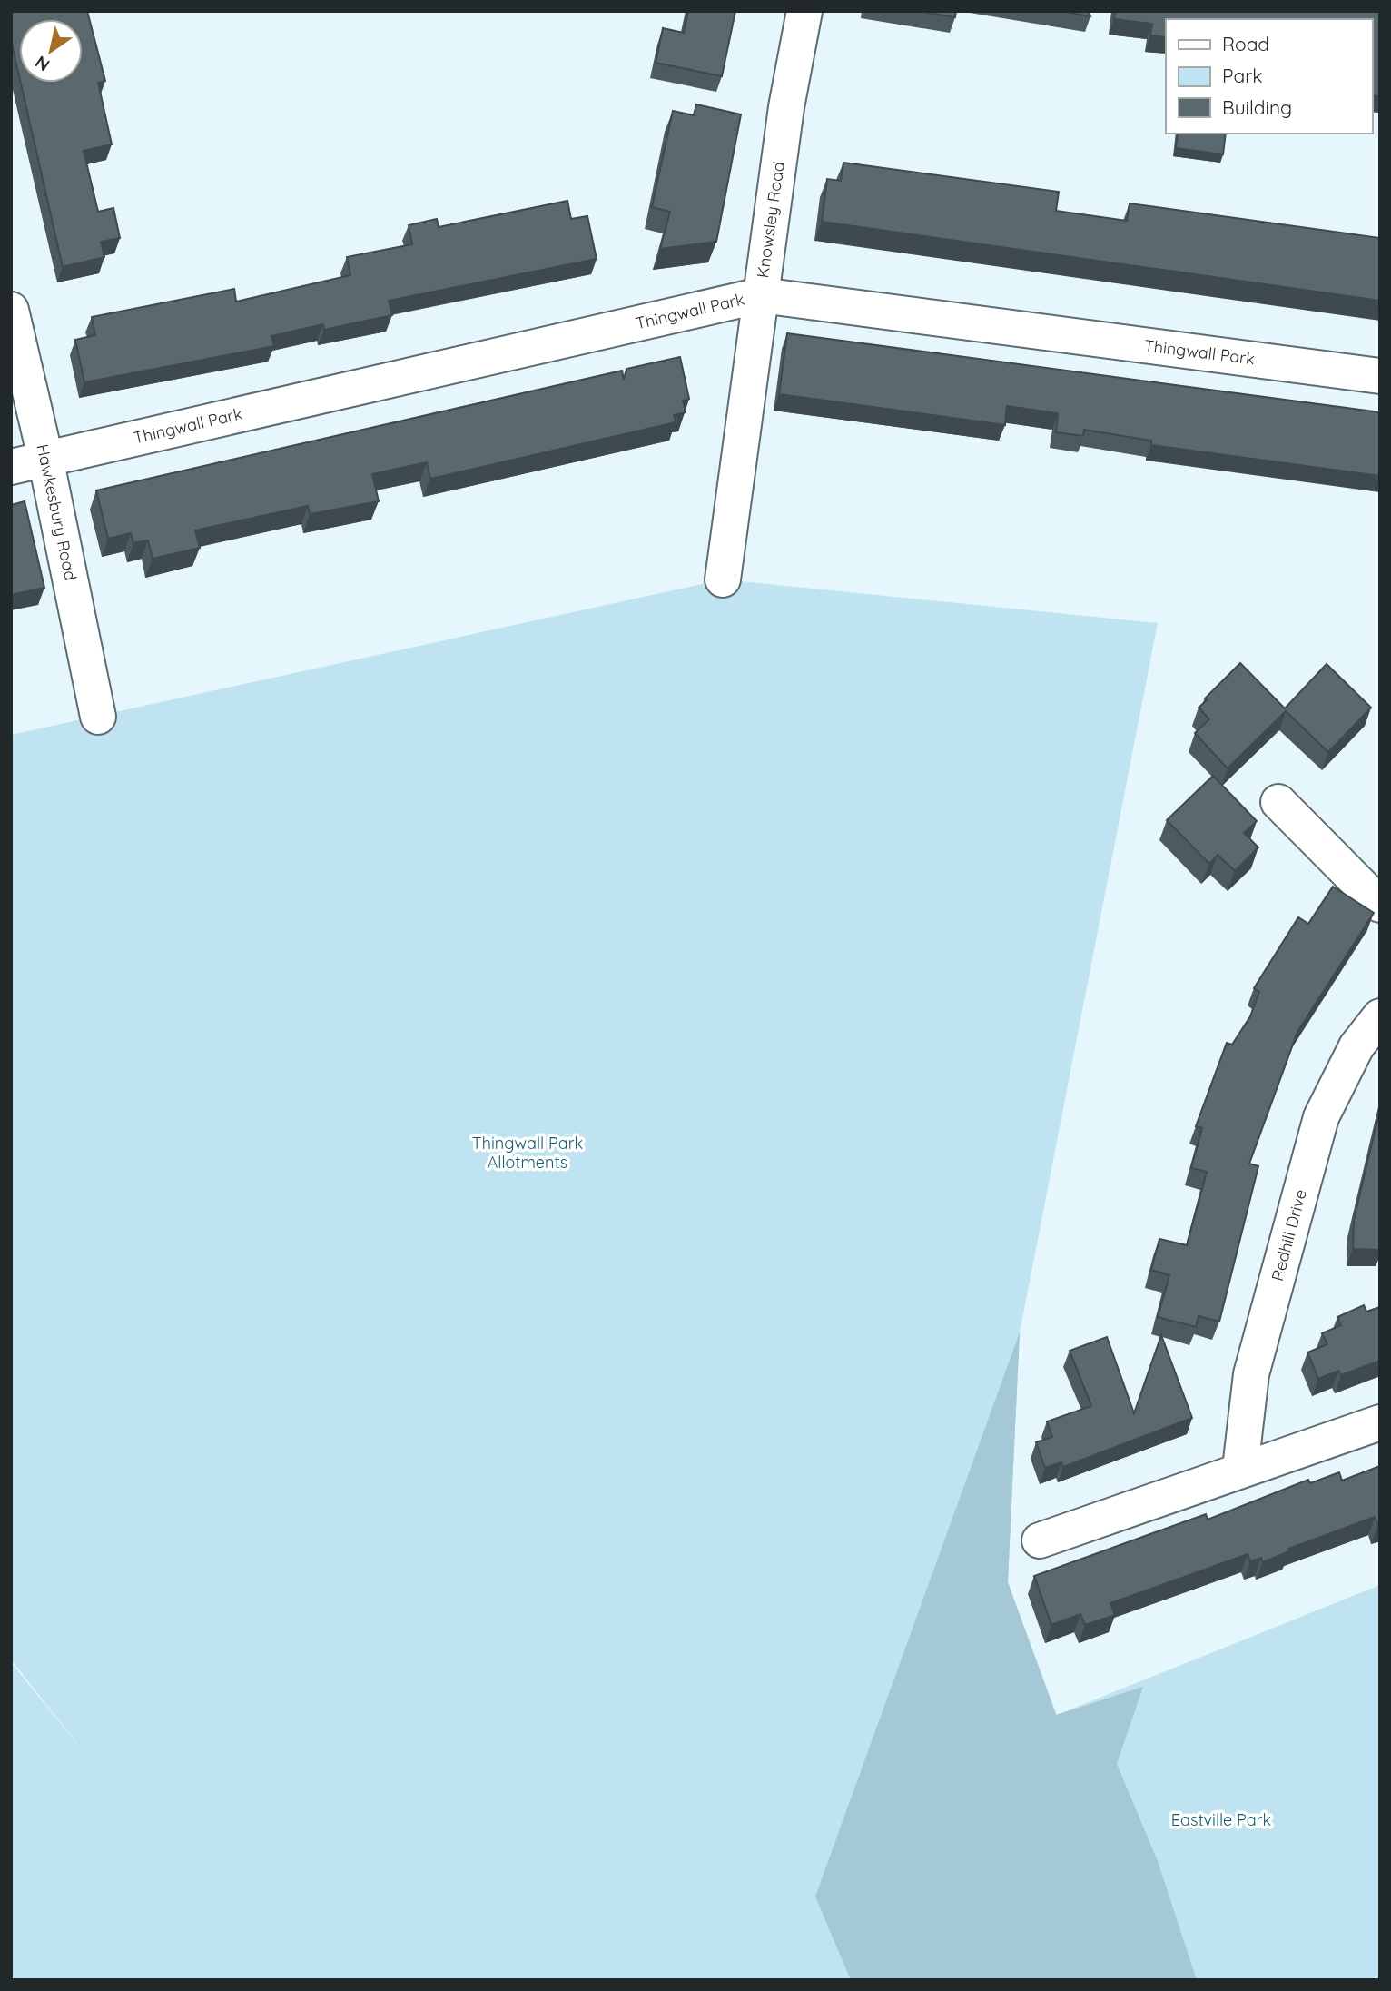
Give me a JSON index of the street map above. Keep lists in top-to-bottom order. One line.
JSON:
{"streets":{"street":["Knowsley Road","Thingwall Park","Hawkesbury Road","Redhill Drive"]},"crossings":[["Knowsley Road","Thingwall Park"],["Thingwall Park","Hawkesbury Road"]],"parks":["Thingwall Park Allotments","Eastville Park"],"legend":["Road","Park","Building"],"north":"bottom left"}
